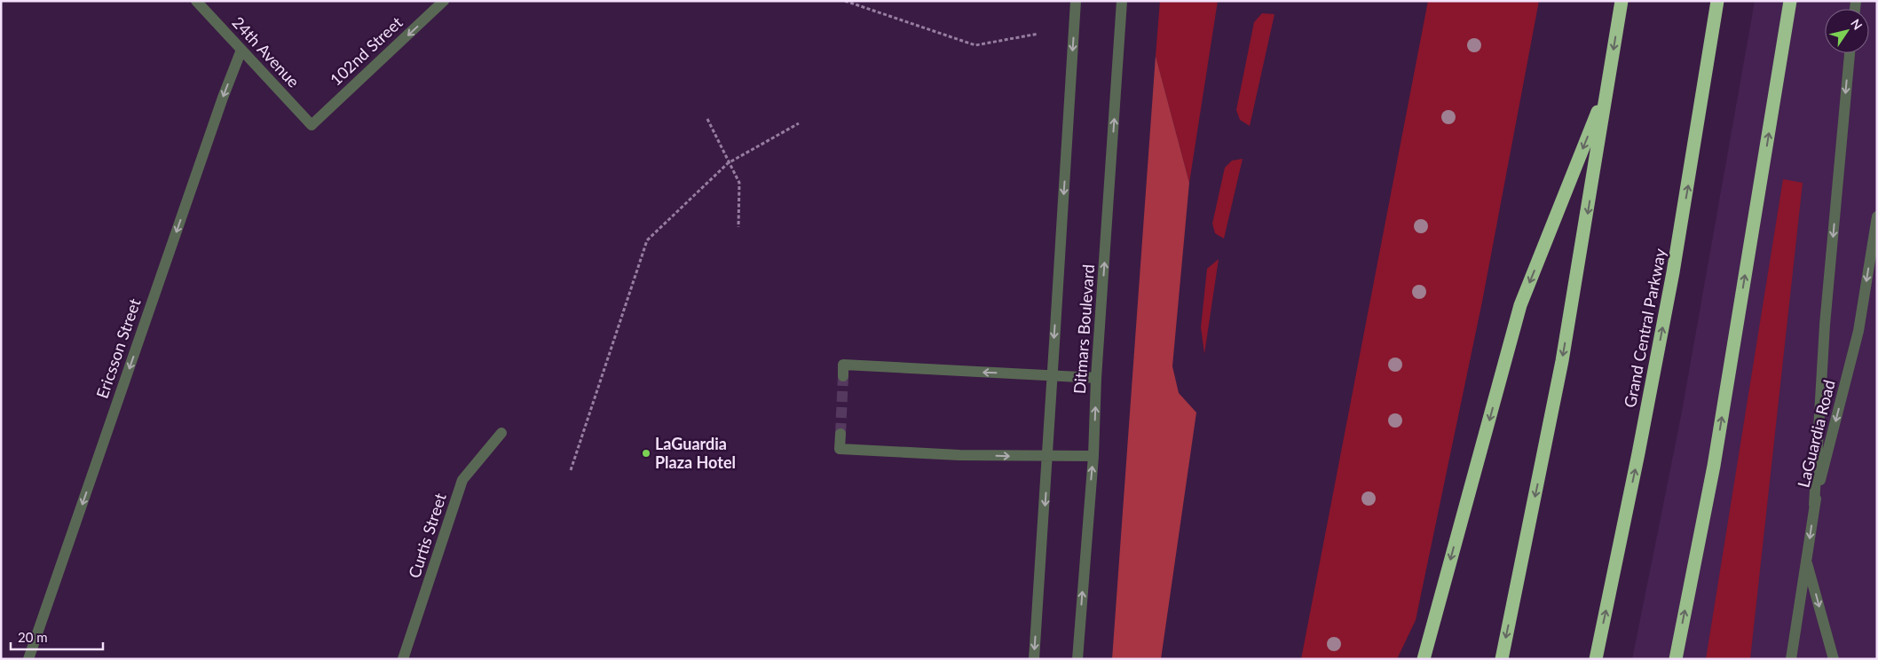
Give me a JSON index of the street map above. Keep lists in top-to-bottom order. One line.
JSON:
{"streets":{"highway":["Grand Central Parkway"],"street":["102nd Street","24th Avenue","Ditmars Boulevard","Ericsson Street","LaGuardia Road","Curtis Street"]},"crossings":[["102nd Street","24th Avenue"],["24th Avenue","Ericsson Street"]],"one_way":["102nd Street","Ericsson Street"],"places":["LaGuardia Plaza Hotel"],"scale_bar":"20 m","north":"top right"}
